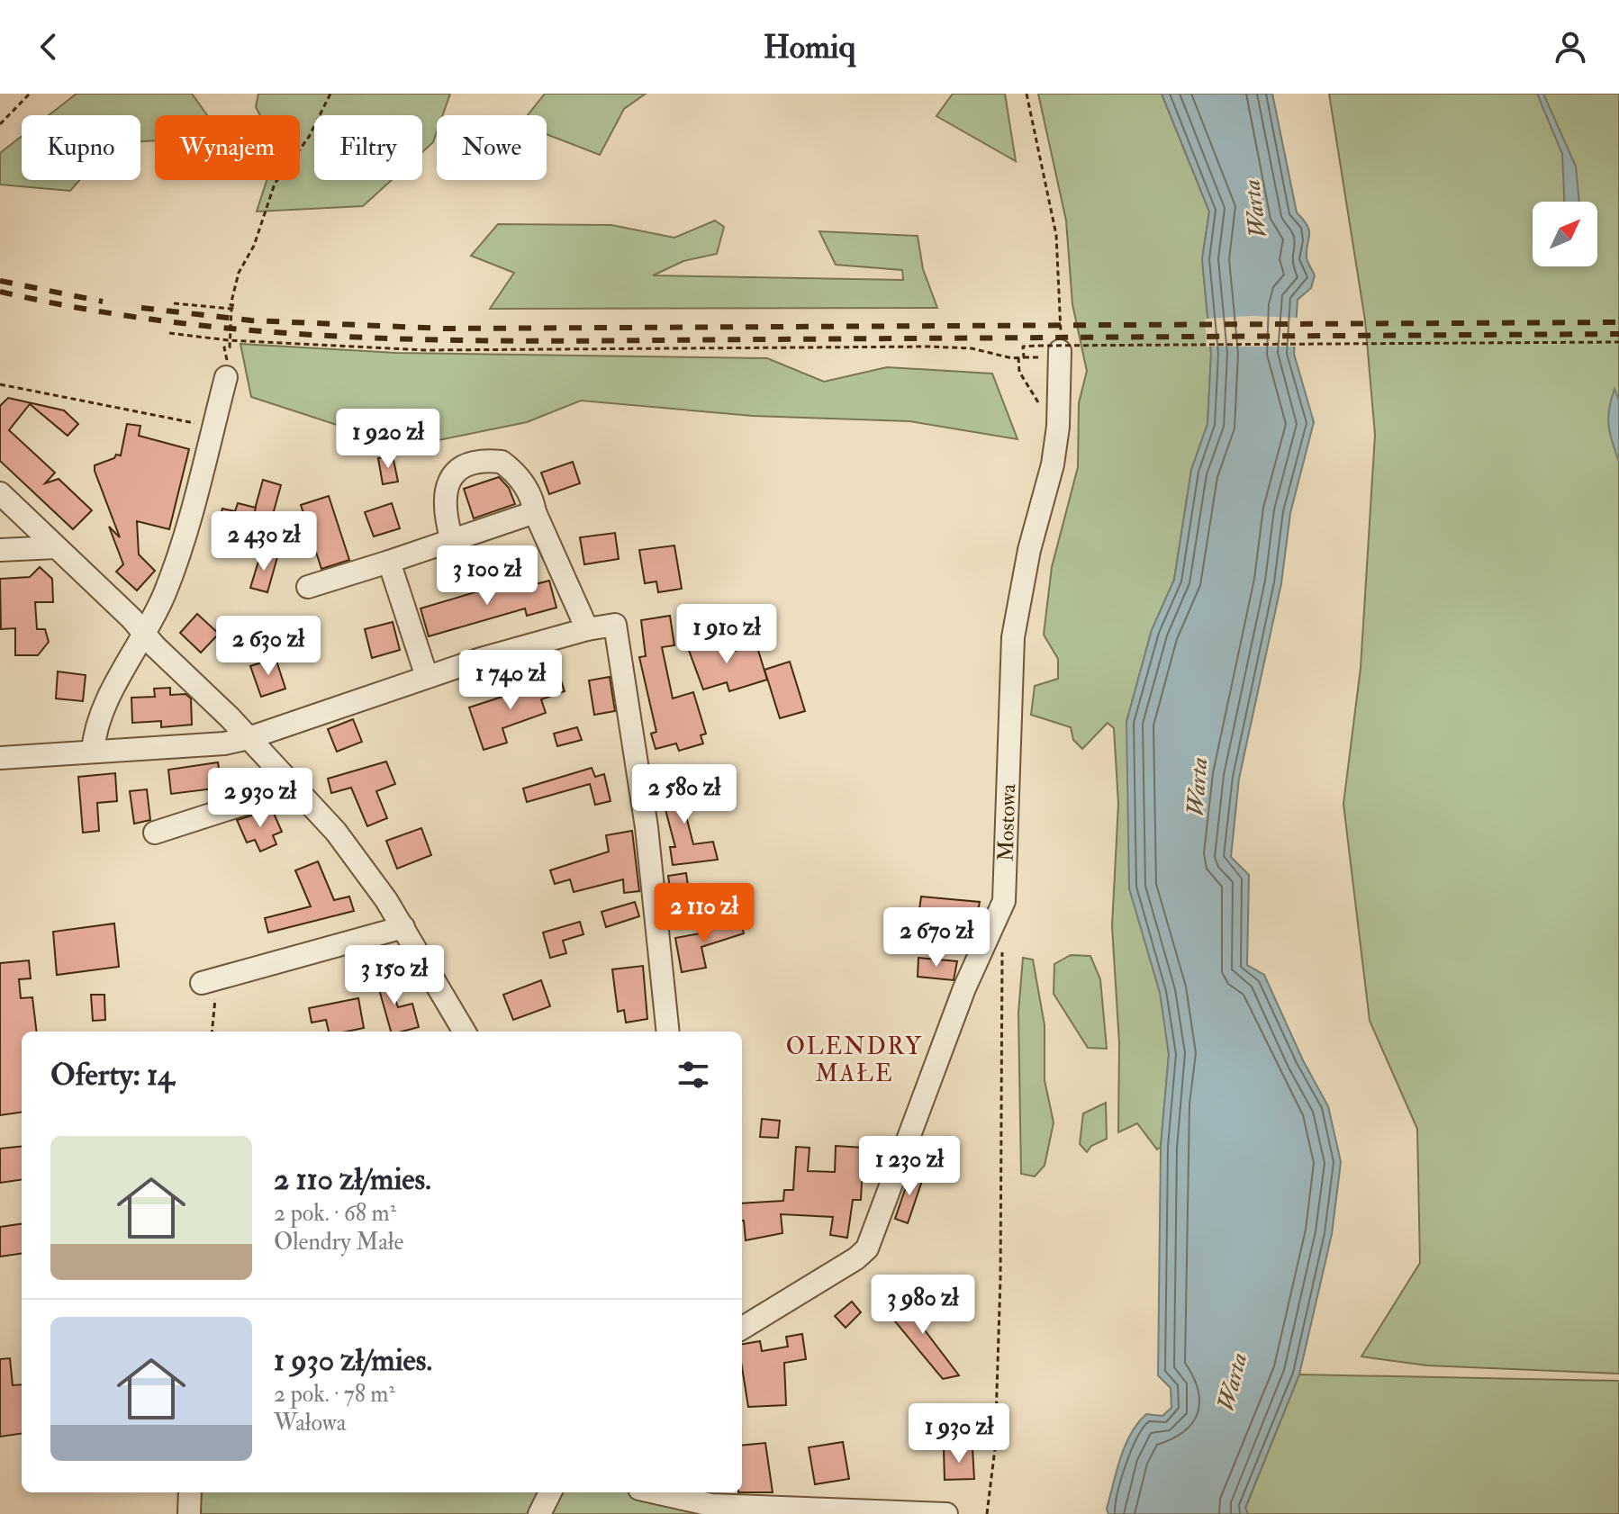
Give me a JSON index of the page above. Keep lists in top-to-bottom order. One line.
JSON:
{"streets":{"street":["Mostowa"]},"districts":["OLENDRY MAŁE"],"water":["Warta"],"north":"top right","page":{"header":"Homiq","chip":["Kupno","Wynajem","Filtry","Nowe"],"price":["1 920 zł","2 430 zł","3 100 zł","1 910 zł","2 630 zł","1 740 zł","2 580 zł","2 930 zł","2 110 zł","2 670 zł","3 150 zł","1 230 zł","3 980 zł","1 930 zł"],"heading":"Oferty: 14","list":[{"name":"2 110 zł/mies.","note":"2 pok. · 68 m² · Olendry Małe"},{"name":"1 930 zł/mies.","note":"2 pok. · 78 m² · Wałowa"}]}}
